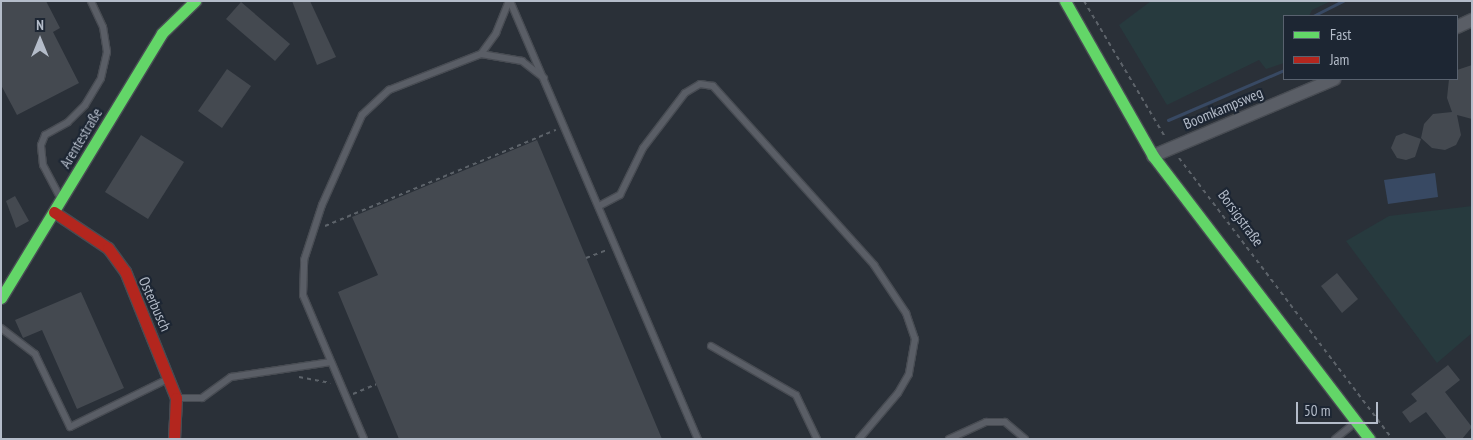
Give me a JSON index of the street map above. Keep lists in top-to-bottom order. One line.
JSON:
{"streets":{"street":["Boomkampsweg","Arentestraße","Osterbusch"],"path":["Borsigstraße"]},"crossings":[["Boomkampsweg","Borsigstraße"],["Arentestraße","Osterbusch"]],"legend":["Fast","Jam"],"scale_bar":"50 m","north":"top"}
